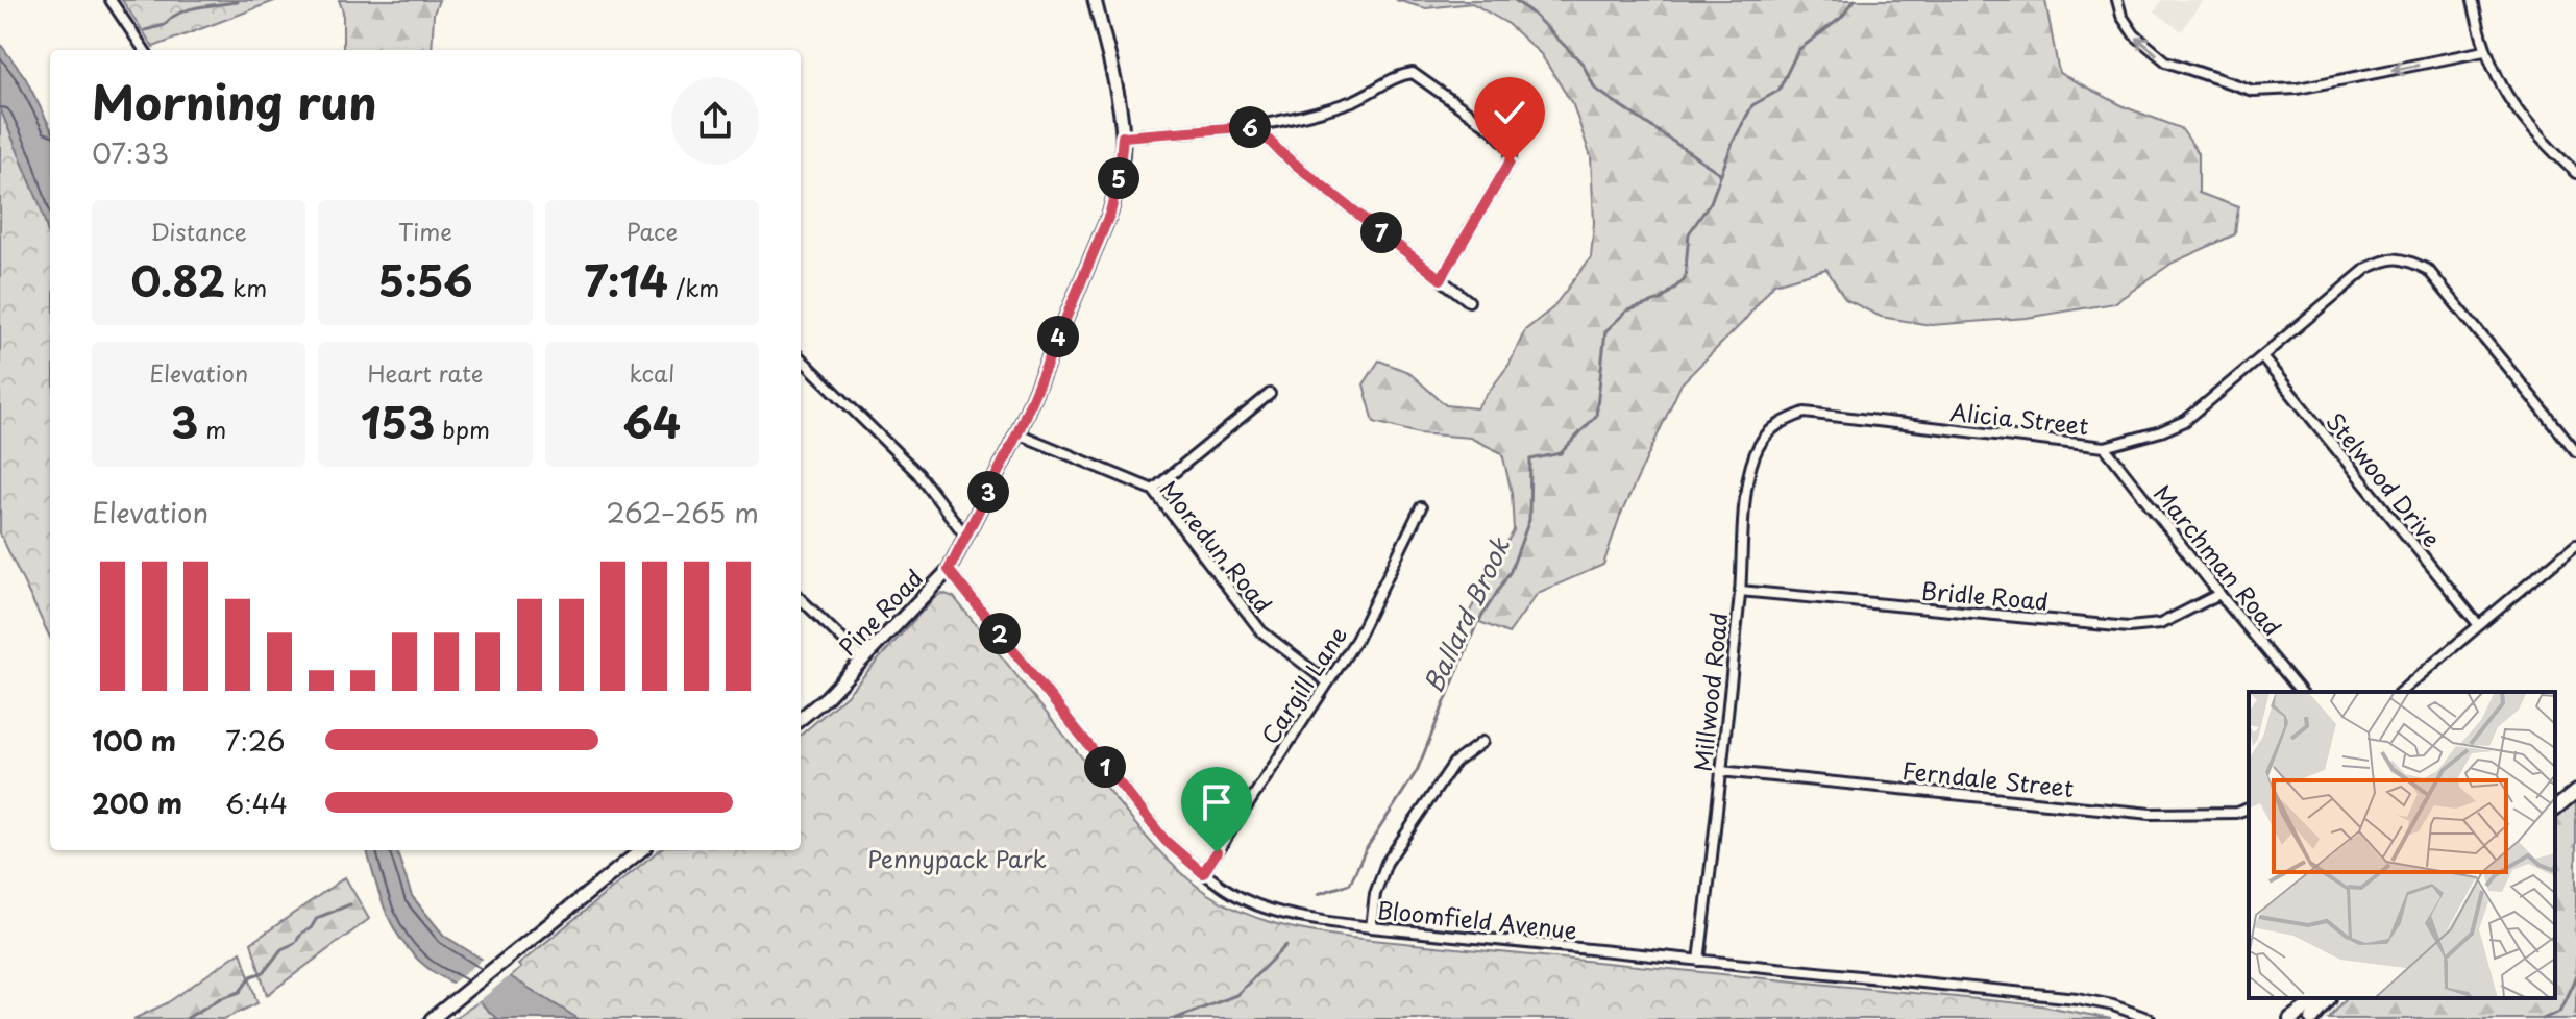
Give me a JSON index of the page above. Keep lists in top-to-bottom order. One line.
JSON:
{"streets":{"street":["Alicia Street","Stelwood Drive","Moredun Road","Marchman Road","Bridle Road","Pine Road","Cargill Lane","Millwood Road","Ferndale Street","Bloomfield Avenue"]},"crossings":[["Alicia Street","Stelwood Drive"],["Alicia Street","Marchman Road"],["Alicia Street","Millwood Road"],["Moredun Road","Pine Road"],["Moredun Road","Cargill Lane"],["Marchman Road","Bridle Road"],["Bridle Road","Millwood Road"],["Pine Road","Bloomfield Avenue"],["Cargill Lane","Bloomfield Avenue"],["Millwood Road","Ferndale Street"],["Millwood Road","Bloomfield Avenue"]],"water":["Ballard Brook"],"parks":["Pennypack Park"],"page":{"heading":["Morning run","07:33"],"pins":["6","5","7","4","3","2","1"],"stats":[["Distance","0.82 km"],["Time","5:56"],["Pace","7:14 /km"],["Elevation","3 m"],["Heart rate","153 bpm"],["kcal","64"]],"chart":["Elevation","262–265 m"],"list":[{"name":"100 m","note":"7:26"},{"name":"200 m","note":"6:44"}]}}
